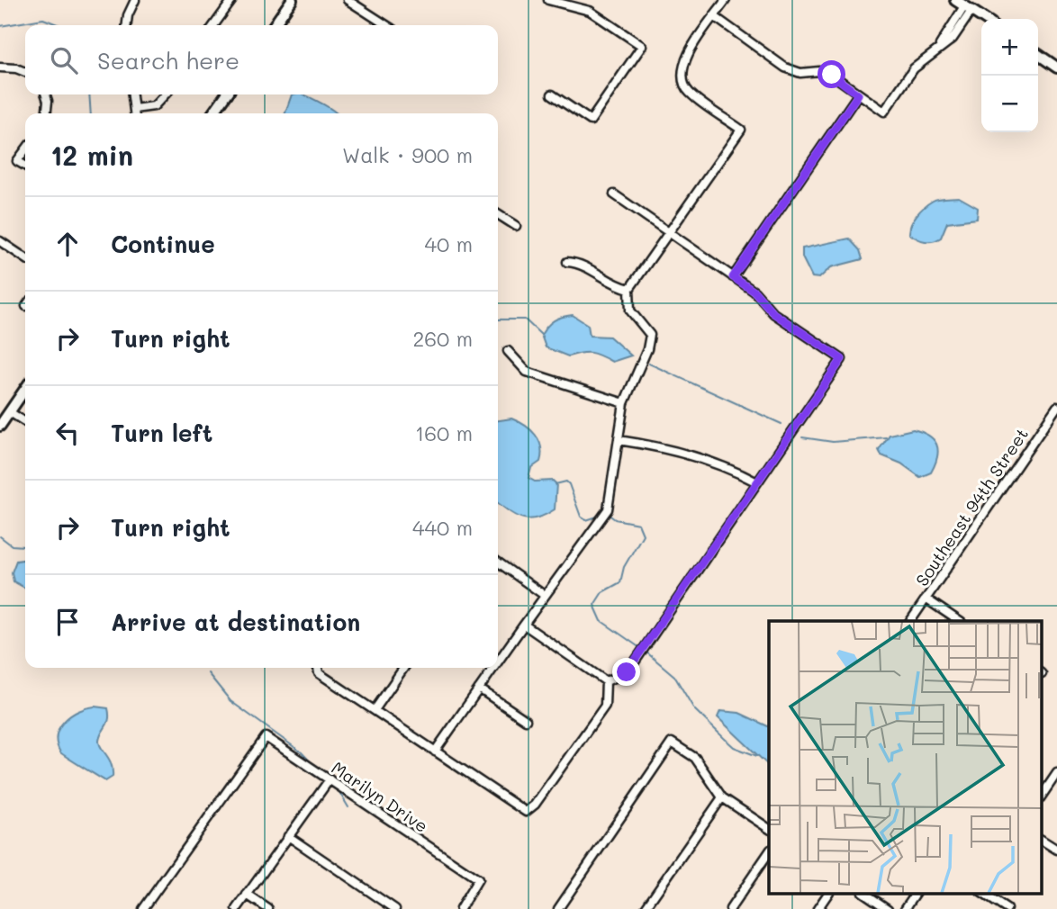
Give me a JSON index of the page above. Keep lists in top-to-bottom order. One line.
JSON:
{"streets":{"street":["Southeast 94th Street","Marilyn Drive"]},"page":{"map_buttons":["+","−"],"search":"Search here","heading":["12 min","Walk · 900 m"],"list":[["Continue","40 m"],["Turn right","260 m"],["Turn left","160 m"],["Turn right","440 m"],"Arrive at destination"]}}
